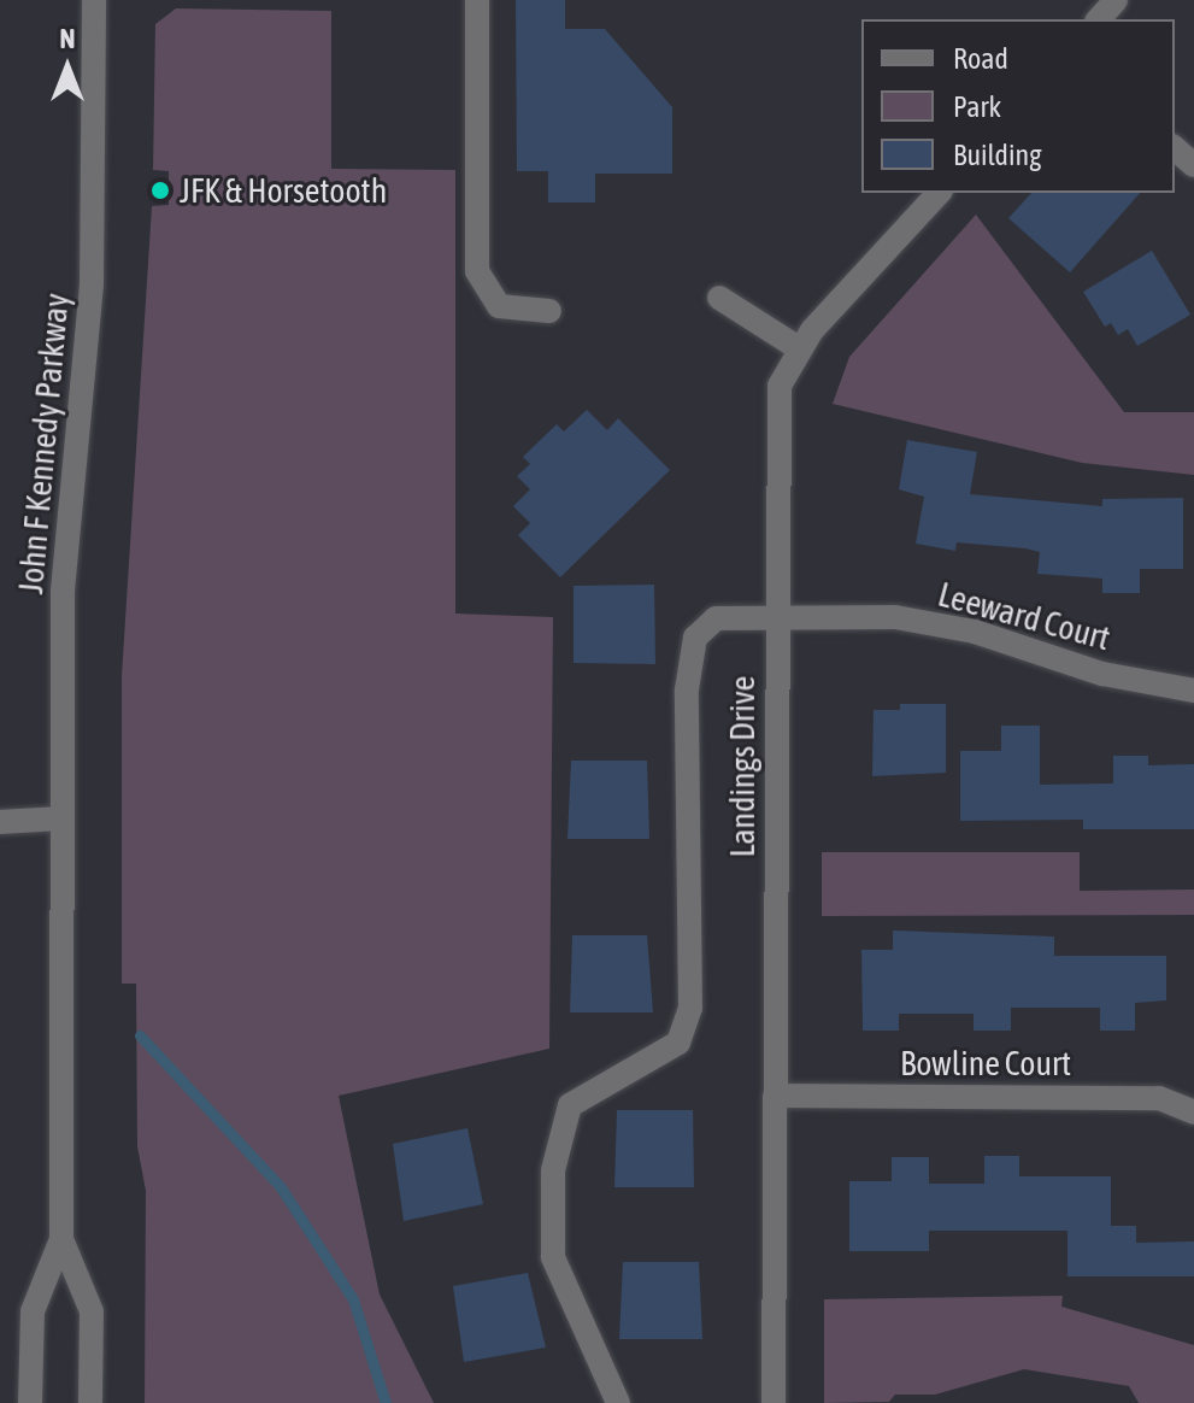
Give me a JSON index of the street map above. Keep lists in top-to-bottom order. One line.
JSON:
{"streets":{"street":["John F Kennedy Parkway","Leeward Court","Landings Drive","Bowline Court"]},"crossings":[["Leeward Court","Landings Drive"],["Landings Drive","Bowline Court"]],"places":["JFK & Horsetooth"],"legend":["Road","Park","Building"],"north":"top"}
